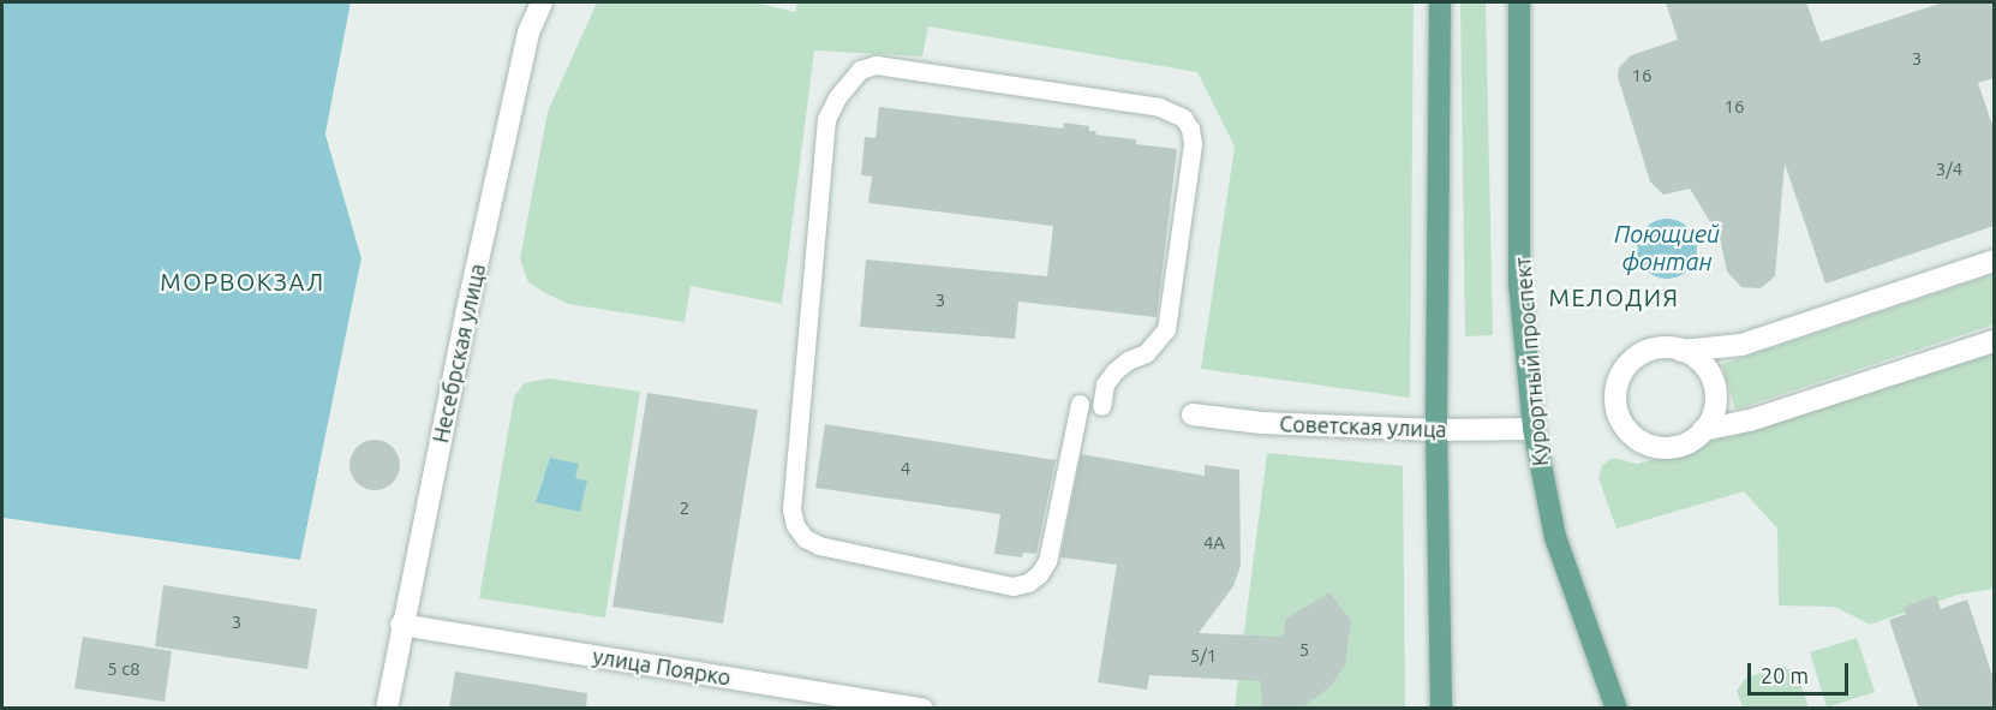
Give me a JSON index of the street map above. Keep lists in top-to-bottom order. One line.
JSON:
{"streets":{"main road":["Курортный проспект"],"street":["Несебрская улица","Советская улица","улица Поярко"]},"crossings":[["Несебрская улица","улица Поярко"],["Курортный проспект","Советская улица"]],"districts":["МОРВОКЗАЛ","МЕЛОДИЯ"],"water":["Поющией фонтан"],"house_numbers":["3","16","16","3/4","3","4","2","4А","3","5","5/1","5 с8"],"scale_bar":"20 m"}
